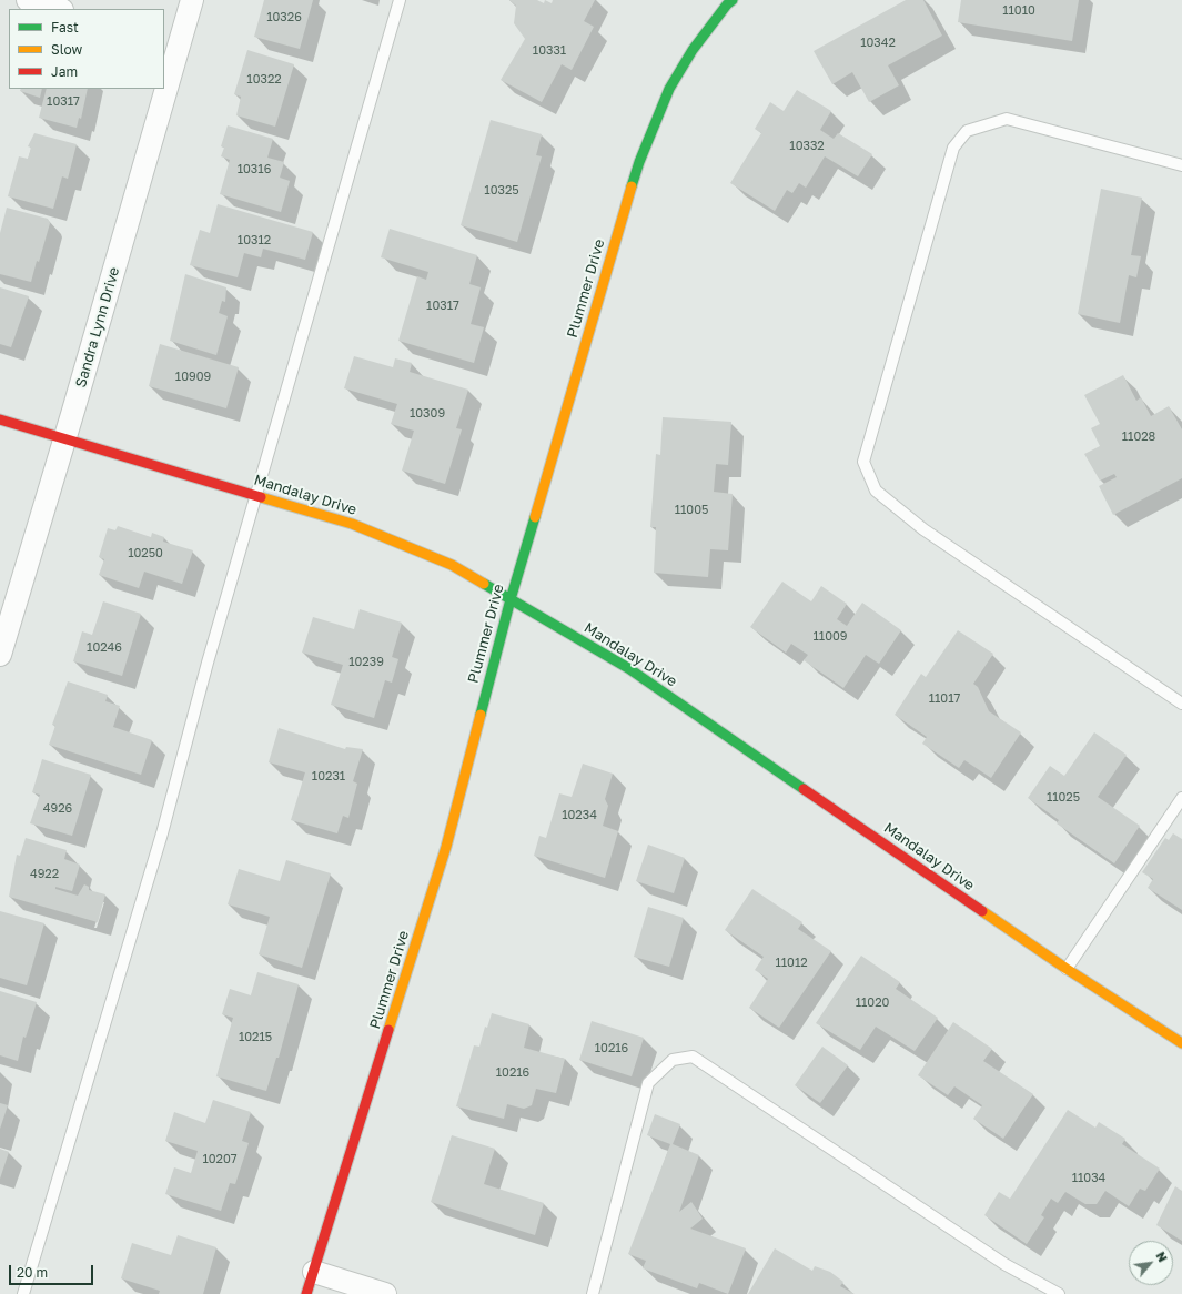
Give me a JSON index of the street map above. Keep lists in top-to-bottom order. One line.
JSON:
{"streets":{"street":["Plummer Drive","Sandra Lynn Drive","Mandalay Drive"]},"crossings":[["Plummer Drive","Mandalay Drive"],["Sandra Lynn Drive","Mandalay Drive"]],"house_numbers":["11010","10326","10342","10331","10322","10317","10332","10316","10325","10312","10317","10909","10309","11028","11005","10250","11009","10246","10239","11017","10231","11025","4926","10234","4922","11012","11020","10215","10216","10216","10207","11034"],"legend":["Fast","Slow","Jam"],"scale_bar":"20 m","north":"top right"}
